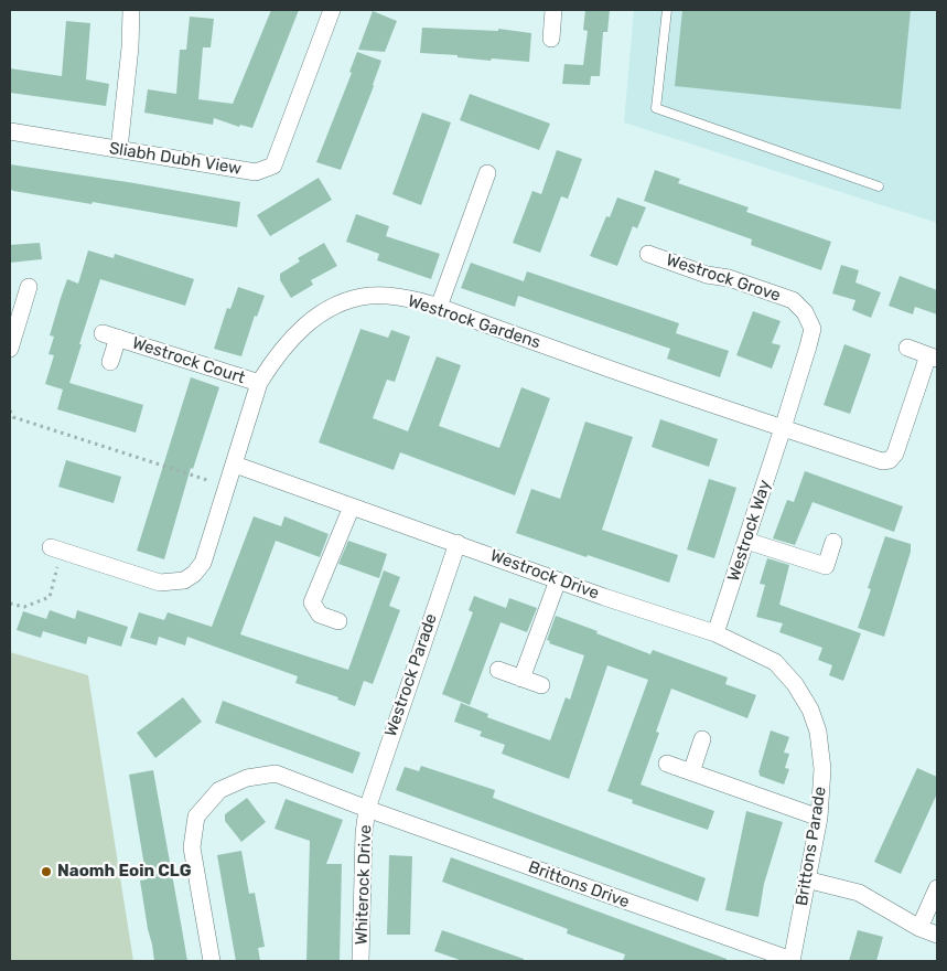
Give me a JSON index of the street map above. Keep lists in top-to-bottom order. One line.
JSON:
{"streets":{"street":["Sliabh Dubh View","Westrock Grove","Westrock Gardens","Westrock Court","Westrock Way","Westrock Drive","Westrock Parade","Brittons Parade","Whiterock Drive","Brittons Drive"]},"crossings":[["Westrock Grove","Westrock Gardens"],["Westrock Grove","Westrock Way"],["Westrock Gardens","Westrock Court"],["Westrock Gardens","Westrock Way"],["Westrock Gardens","Westrock Drive"],["Westrock Way","Westrock Drive"],["Westrock Drive","Westrock Parade"],["Westrock Drive","Brittons Parade"],["Westrock Parade","Whiterock Drive"],["Westrock Parade","Brittons Drive"],["Brittons Parade","Brittons Drive"],["Whiterock Drive","Brittons Drive"]],"places":["Naomh Eoin CLG"]}
